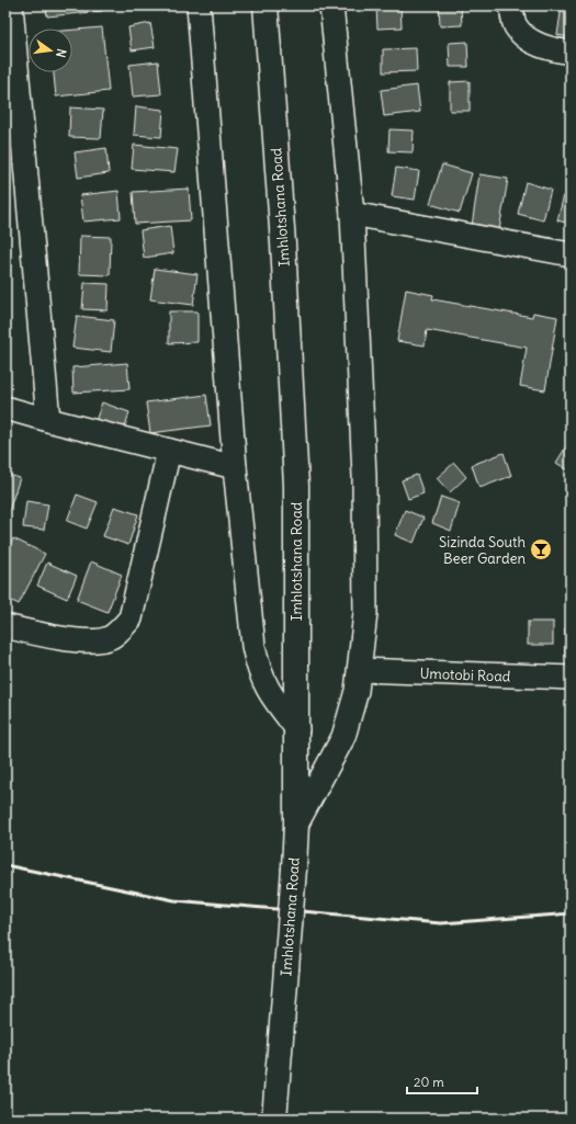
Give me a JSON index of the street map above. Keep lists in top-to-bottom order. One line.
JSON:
{"streets":{"street":["Imhlotshana Road","Umotobi Road"]},"places":{"bar":["Sizinda South Beer Garden"]},"scale_bar":"20 m","north":"right"}
